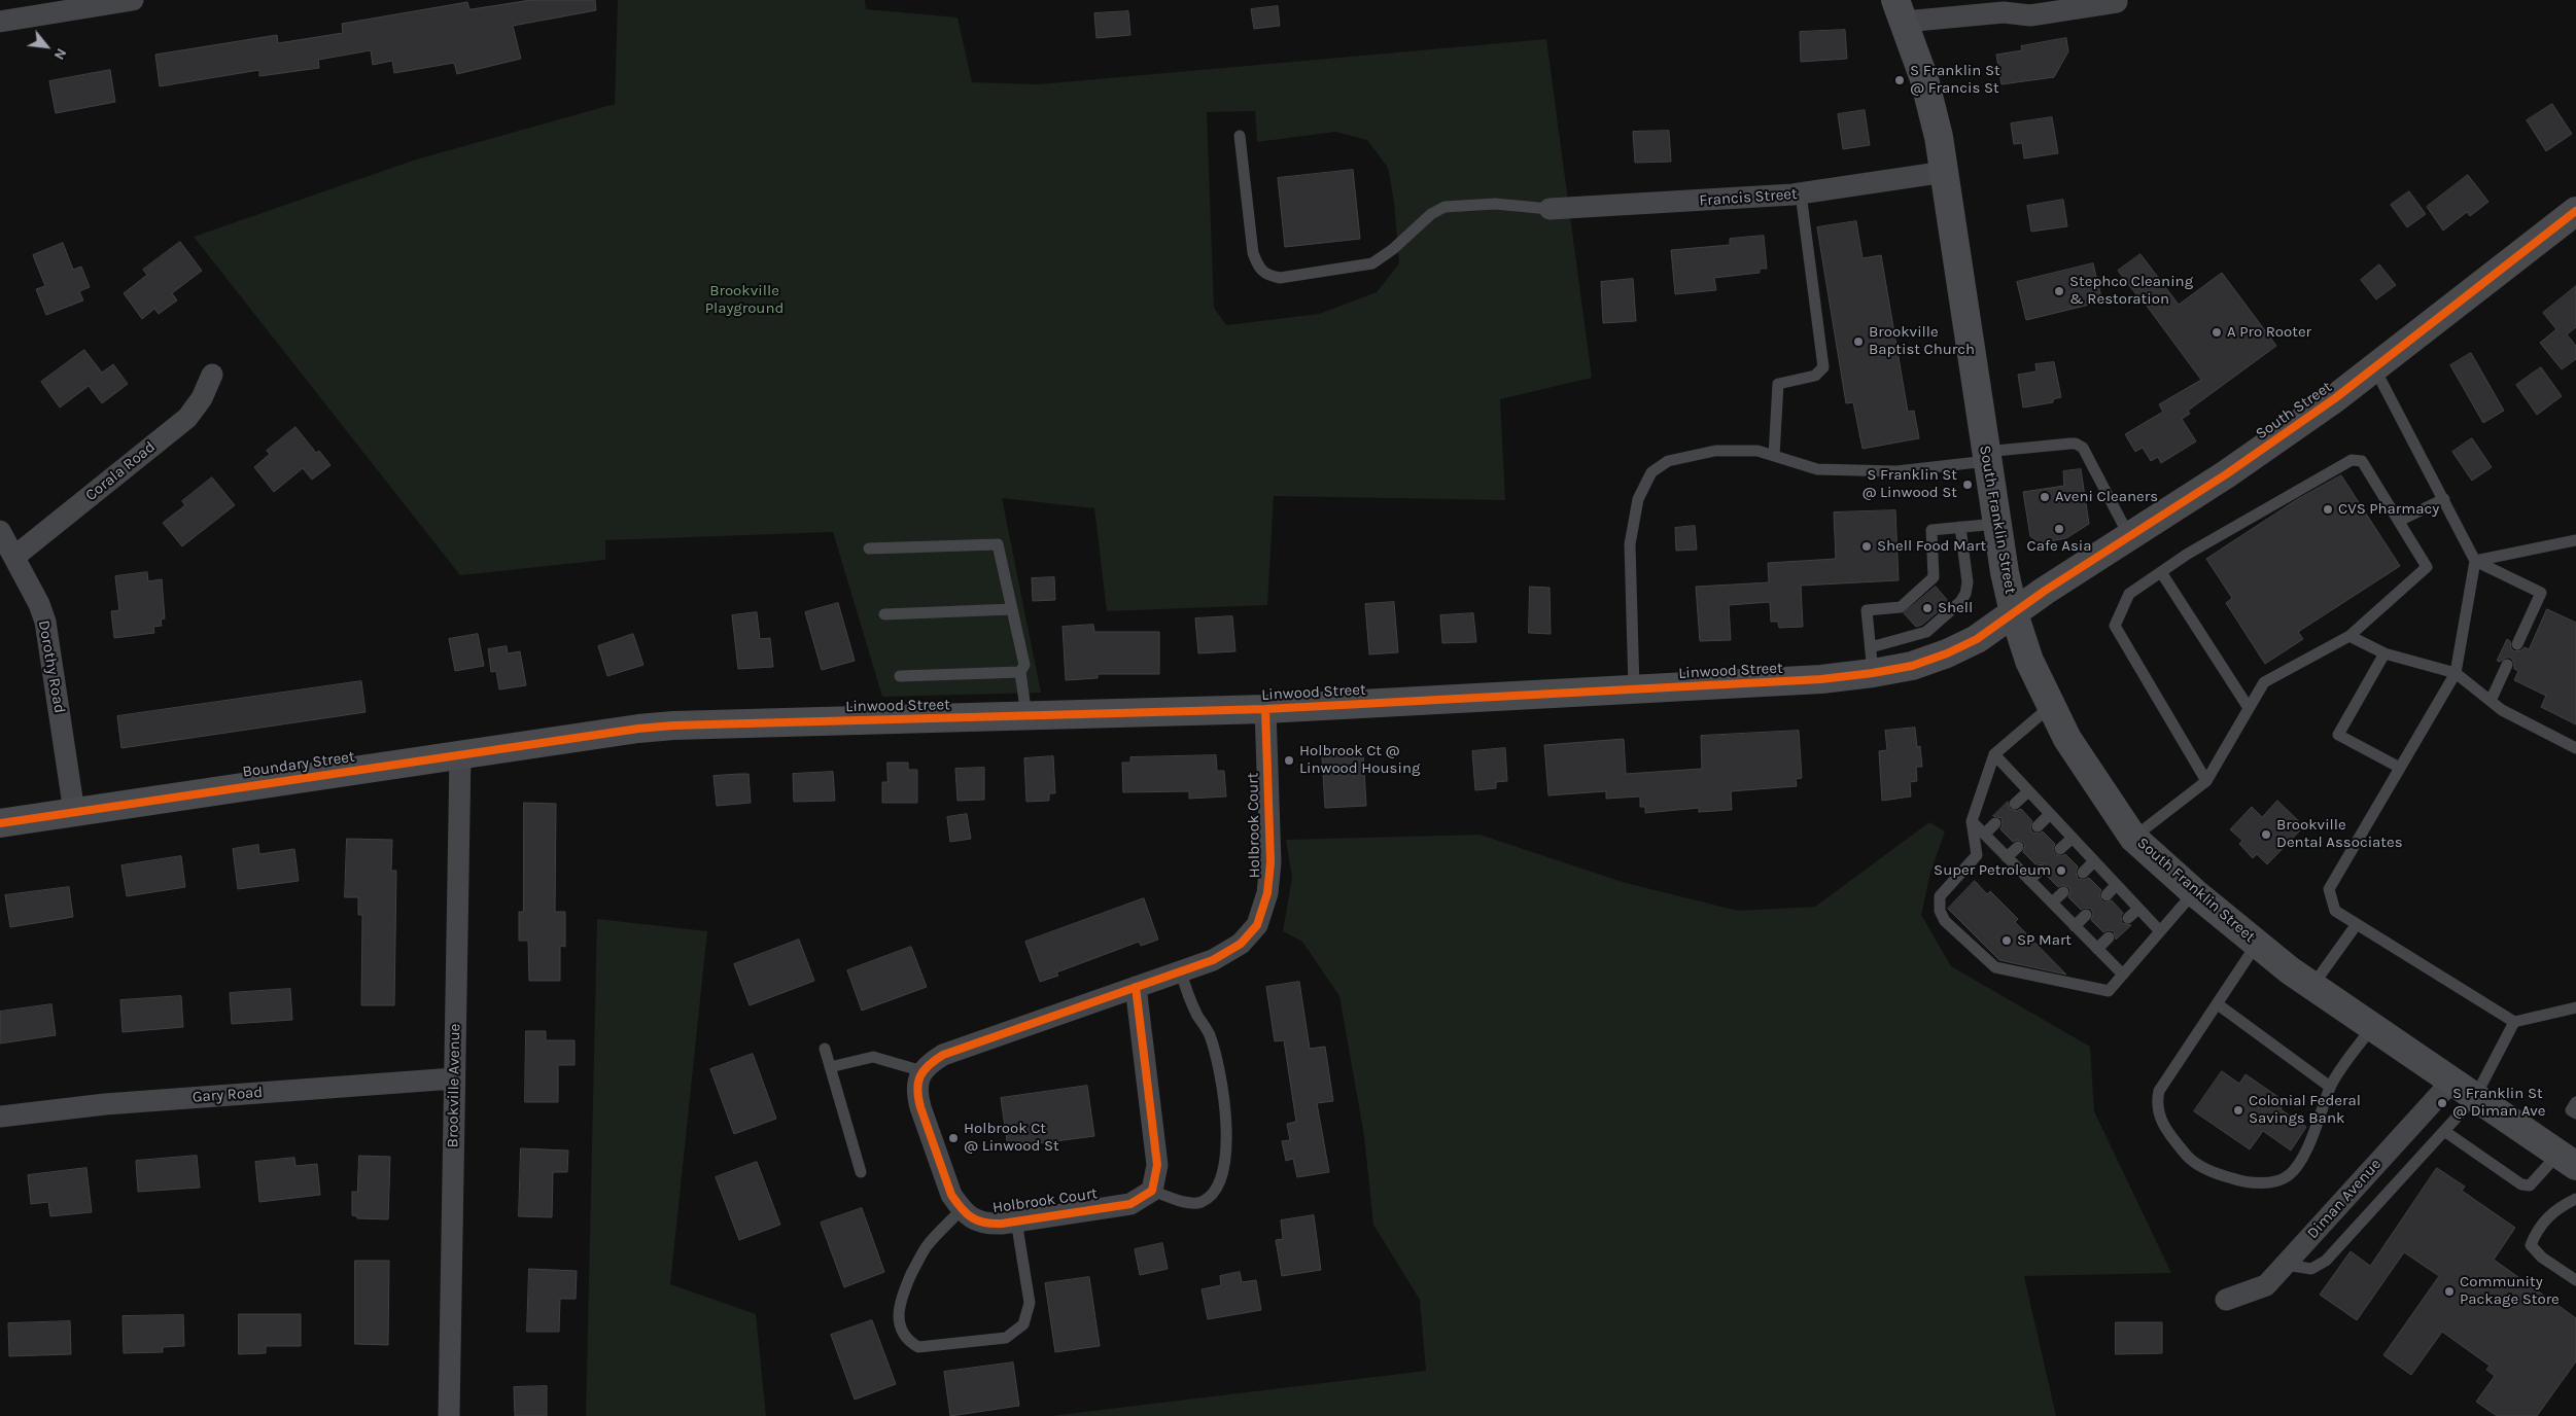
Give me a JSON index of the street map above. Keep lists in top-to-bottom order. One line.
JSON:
{"streets":{"main road":["South Street","South Franklin Street","Linwood Street","Boundary Street"],"street":["Francis Street","Corala Road","Dorothy Road","Holbrook Court","Brookville Avenue","Gary Road","Diman Avenue"]},"crossings":[["Francis Street","South Franklin Street"],["South Street","South Franklin Street"],["South Street","Linwood Street"],["Corala Road","Dorothy Road"],["South Franklin Street","Linwood Street"],["South Franklin Street","Diman Avenue"],["Dorothy Road","Boundary Street"],["Linwood Street","Boundary Street"],["Linwood Street","Holbrook Court"],["Boundary Street","Brookville Avenue"],["Brookville Avenue","Gary Road"]],"parks":["Brookville Playground"],"places":["S Franklin St @ Francis St","Stephco Cleaning & Restoration","A Pro Rooter","Brookville Baptist Church","S Franklin St @ Linwood St","Aveni Cleaners","CVS Pharmacy","Cafe Asia","Shell Food Mart","Shell","Holbrook Ct @ Linwood Housing","Brookville Dental Associates","Super Petroleum","SP Mart","S Franklin St @ Diman Ave","Colonial Federal Savings Bank","Holbrook Ct @ Linwood St","Community Package Store"],"north":"bottom right"}
